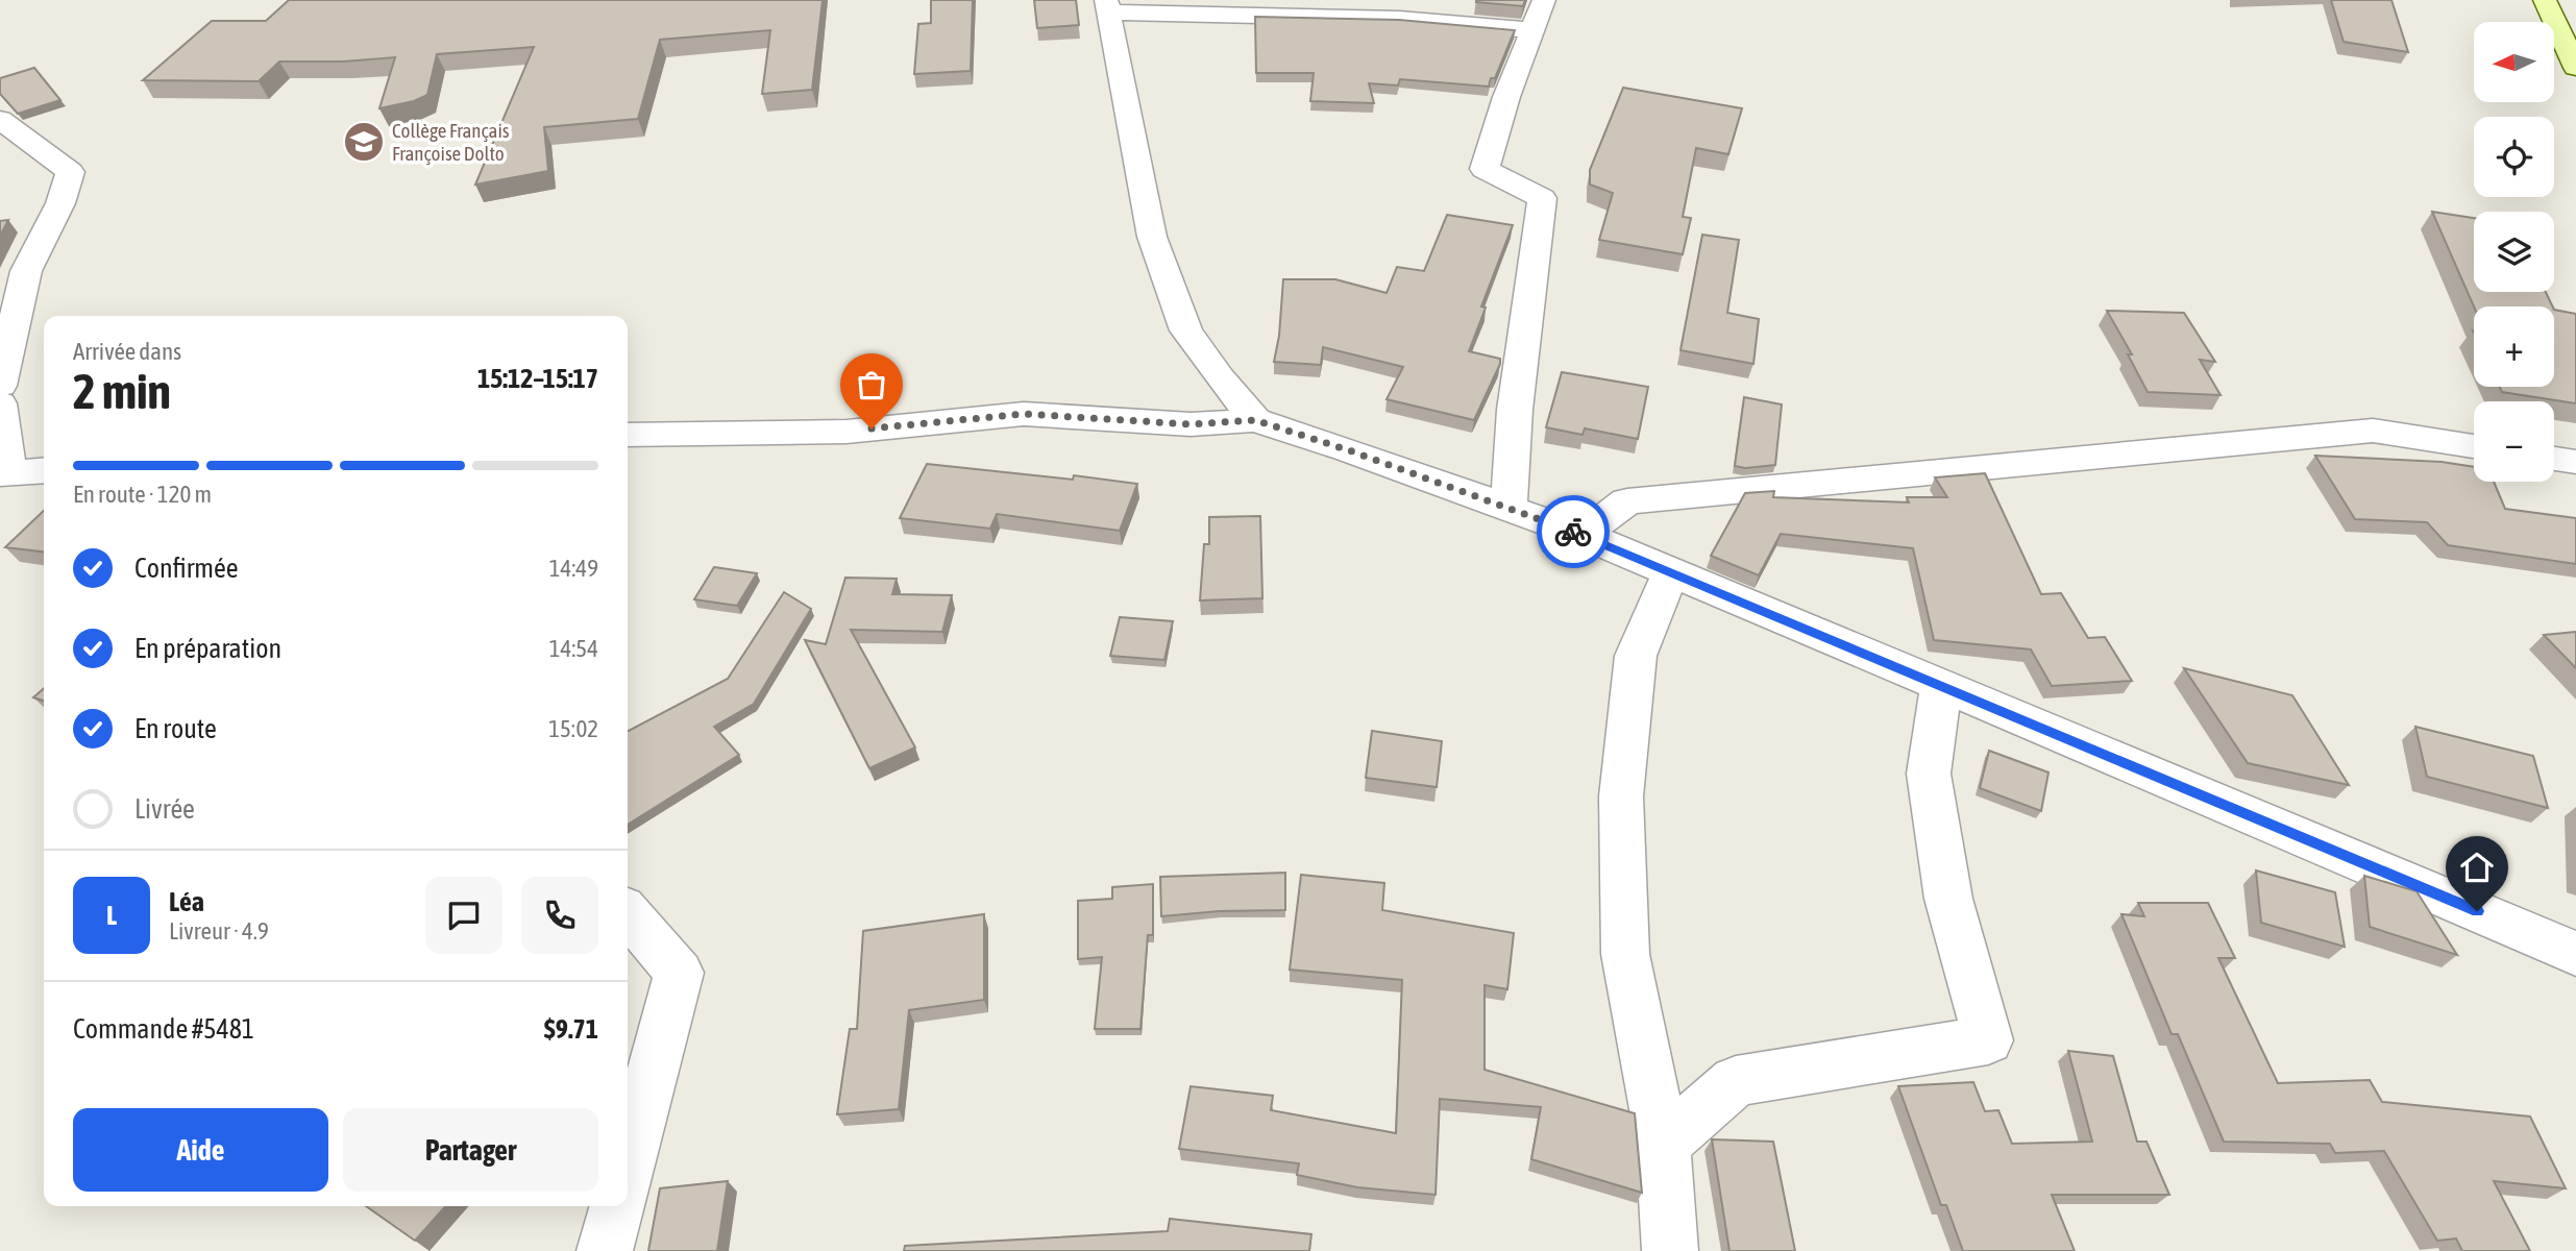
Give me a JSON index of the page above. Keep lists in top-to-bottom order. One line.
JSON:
{"places":{"school or university":["Collège Français Françoise Dolto"]},"north":"left","page":{"map_buttons":["+","−"],"heading":["2 min","Arrivée dans","15:12–15:17"],"panel":["Léa","Livreur · 4.9","Commande #5481","$9.71"],"bar":"En route · 120 m","list":[["Confirmée","14:49"],["En préparation","14:54"],["En route","15:02"],"Livrée"],"round":"L","buttons":["Aide","Partager"]}}
